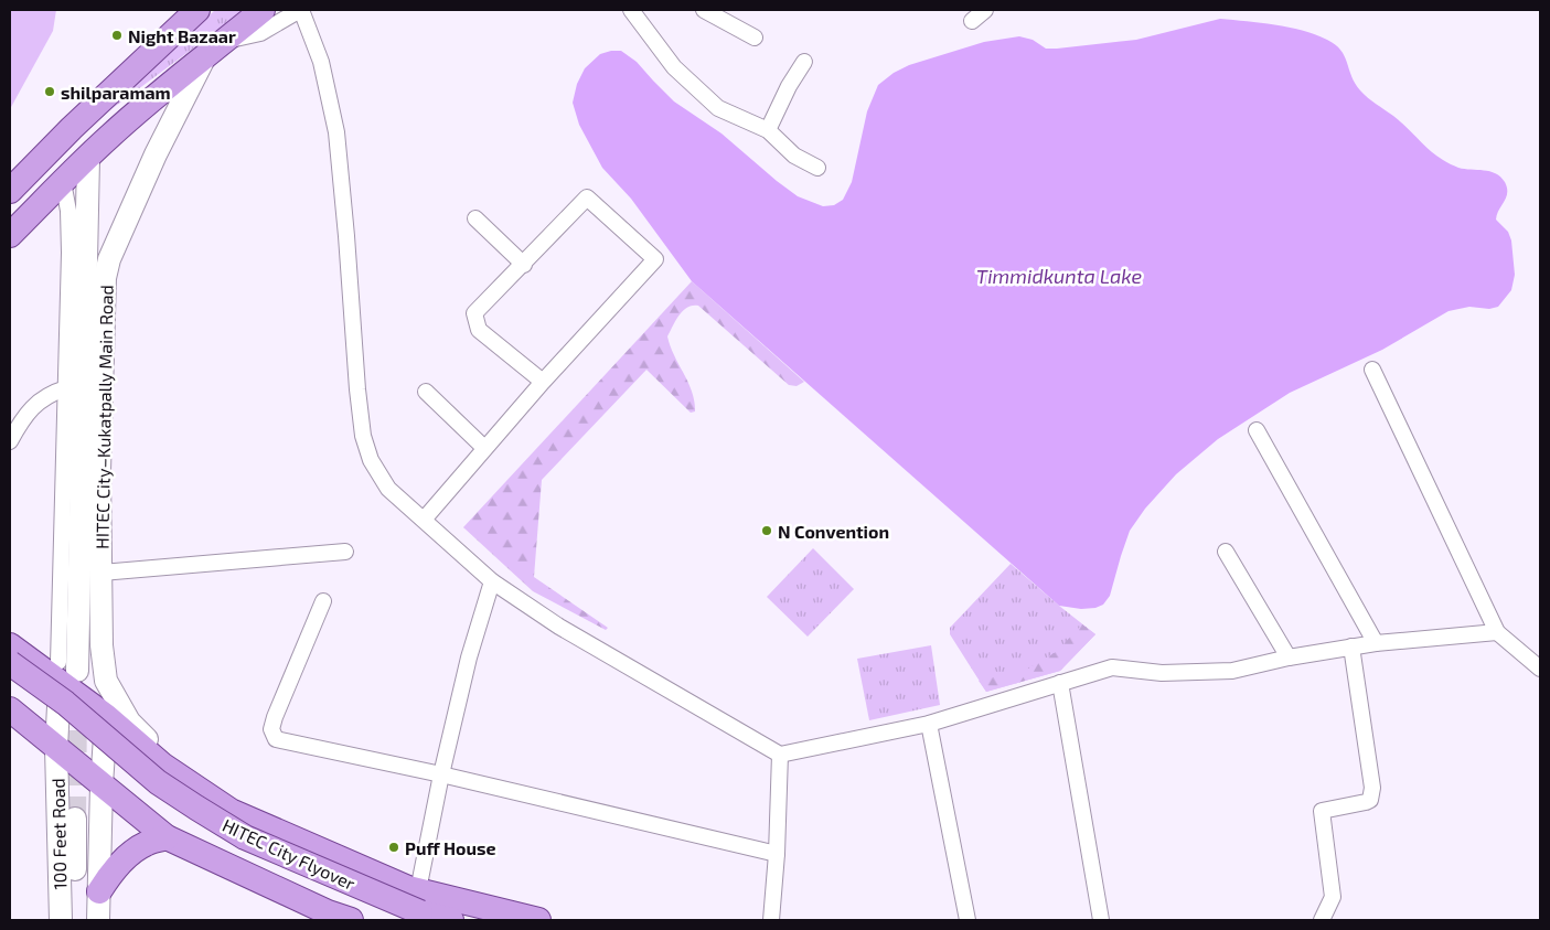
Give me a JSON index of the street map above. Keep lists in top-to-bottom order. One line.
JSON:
{"streets":{"main road":["HITEC City–Kukatpally Main Road","100 Feet Road","HITEC City Flyover"]},"crossings":[["HITEC City–Kukatpally Main Road","100 Feet Road"]],"water":["Timmidkunta Lake"],"places":["Night Bazaar","shilparamam","N Convention","Puff House"]}
